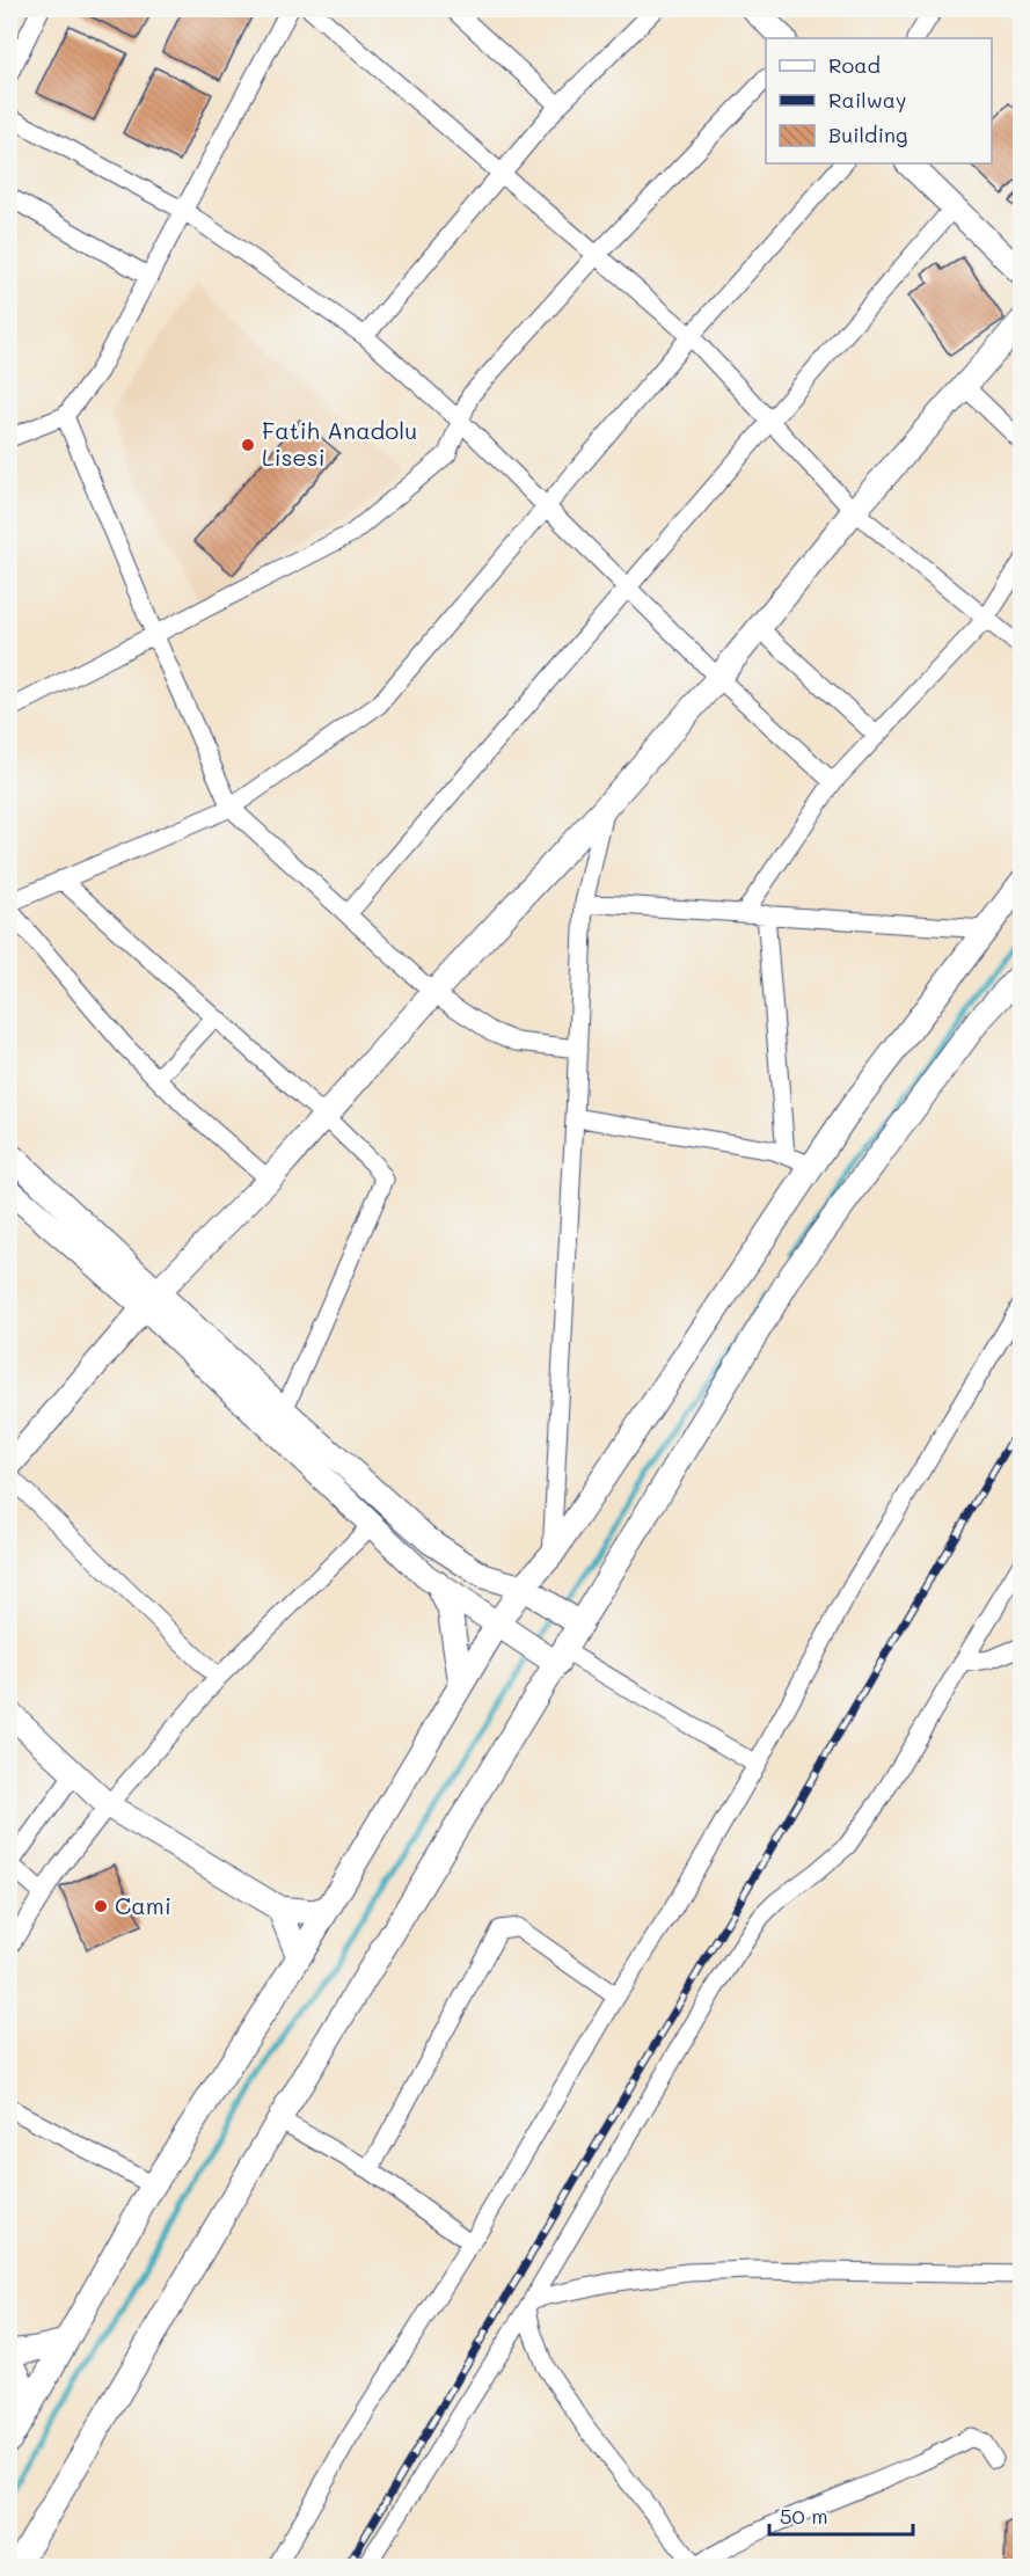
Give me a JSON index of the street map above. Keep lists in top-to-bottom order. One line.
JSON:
{"places":["Fatih Anadolu Lisesi","Cami"],"legend":["Road","Railway","Building"],"scale_bar":"50 m"}
